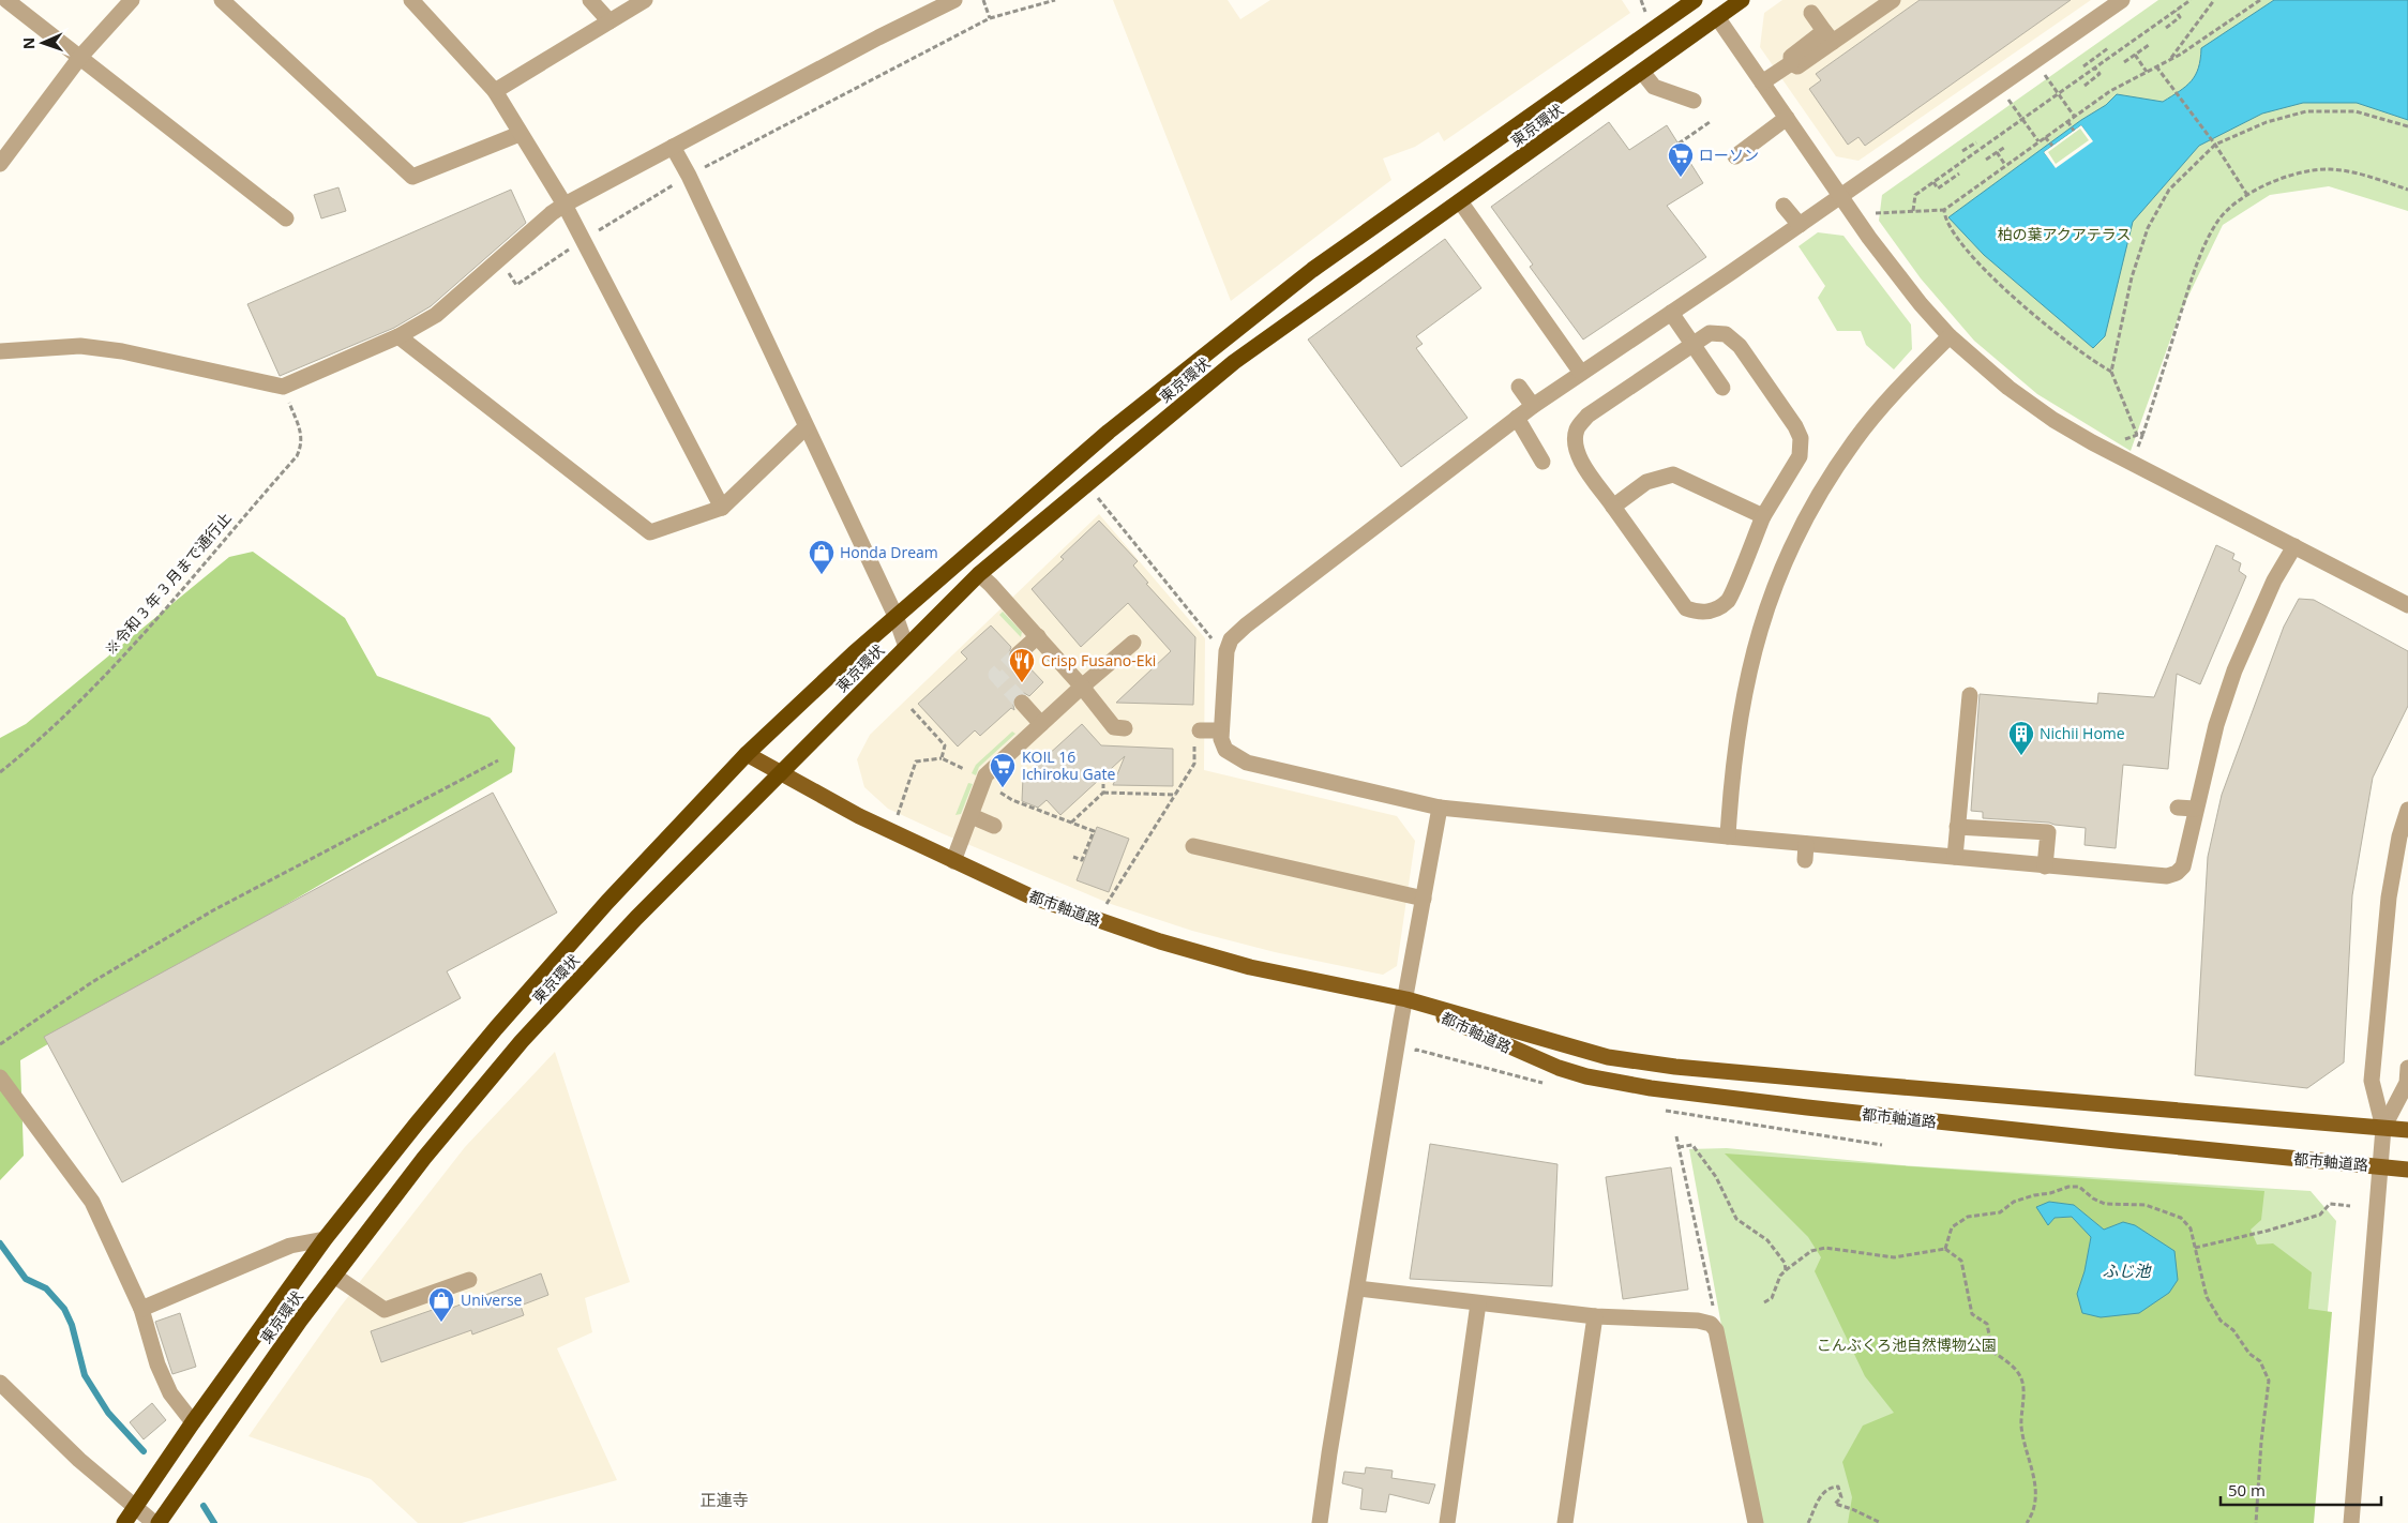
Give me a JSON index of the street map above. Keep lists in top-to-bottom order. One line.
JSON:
{"streets":{"highway":["東京環状"],"main road":["都市軸道路"],"path":["※令和 3 年 3 月まで通行止"]},"crossings":[["東京環状","都市軸道路"]],"districts":["正連寺"],"water":["ふじ池"],"parks":["柏の葉アクアテラス","こんぶくろ池自然博物公園"],"places":{"supermarket":["ローソン","KOIL 16 Ichiroku Gate"],"shop":["Honda Dream","Universe"],"restaurant":["Crisp Fusano-Eki"],"building":["Nichii Home"]},"scale_bar":"50 m","north":"left"}
